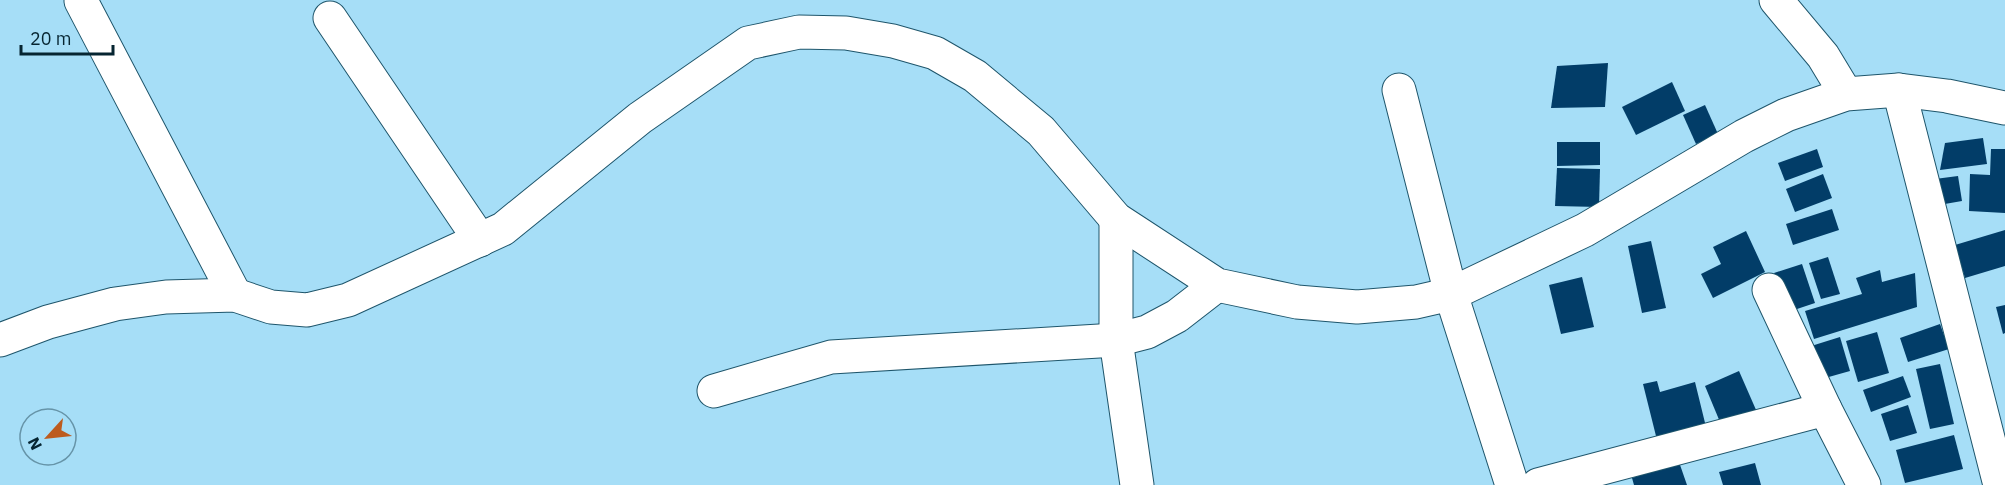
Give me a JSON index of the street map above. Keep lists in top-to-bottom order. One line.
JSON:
{"scale_bar":"20 m","north":"bottom left"}
